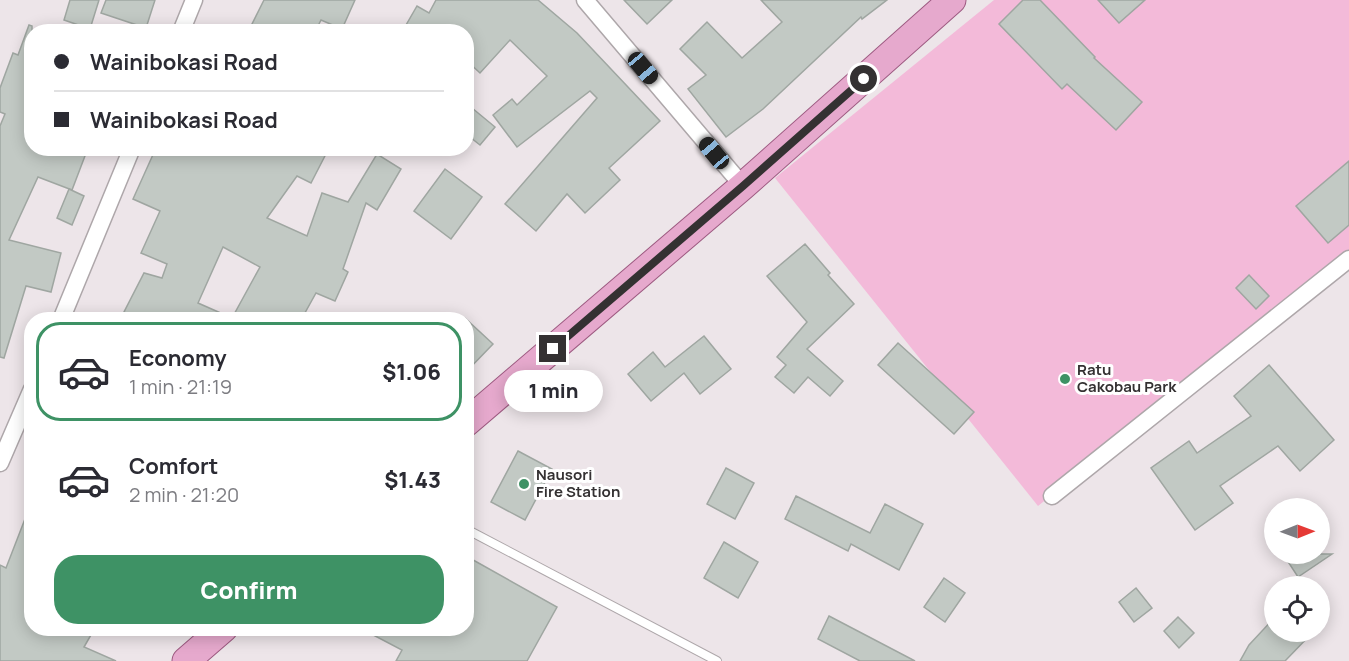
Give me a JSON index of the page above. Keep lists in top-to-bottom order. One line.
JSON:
{"places":["Ratu Cakobau Park","Nausori Fire Station"],"north":"right","page":{"banner":["Wainibokasi Road","Wainibokasi Road"],"list":[{"name":"Economy","note":"1 min · 21:19","value":"$1.06"},{"name":"Comfort","note":"2 min · 21:20","value":"$1.43"}],"bubble":"1 min","buttons":"Confirm"}}
